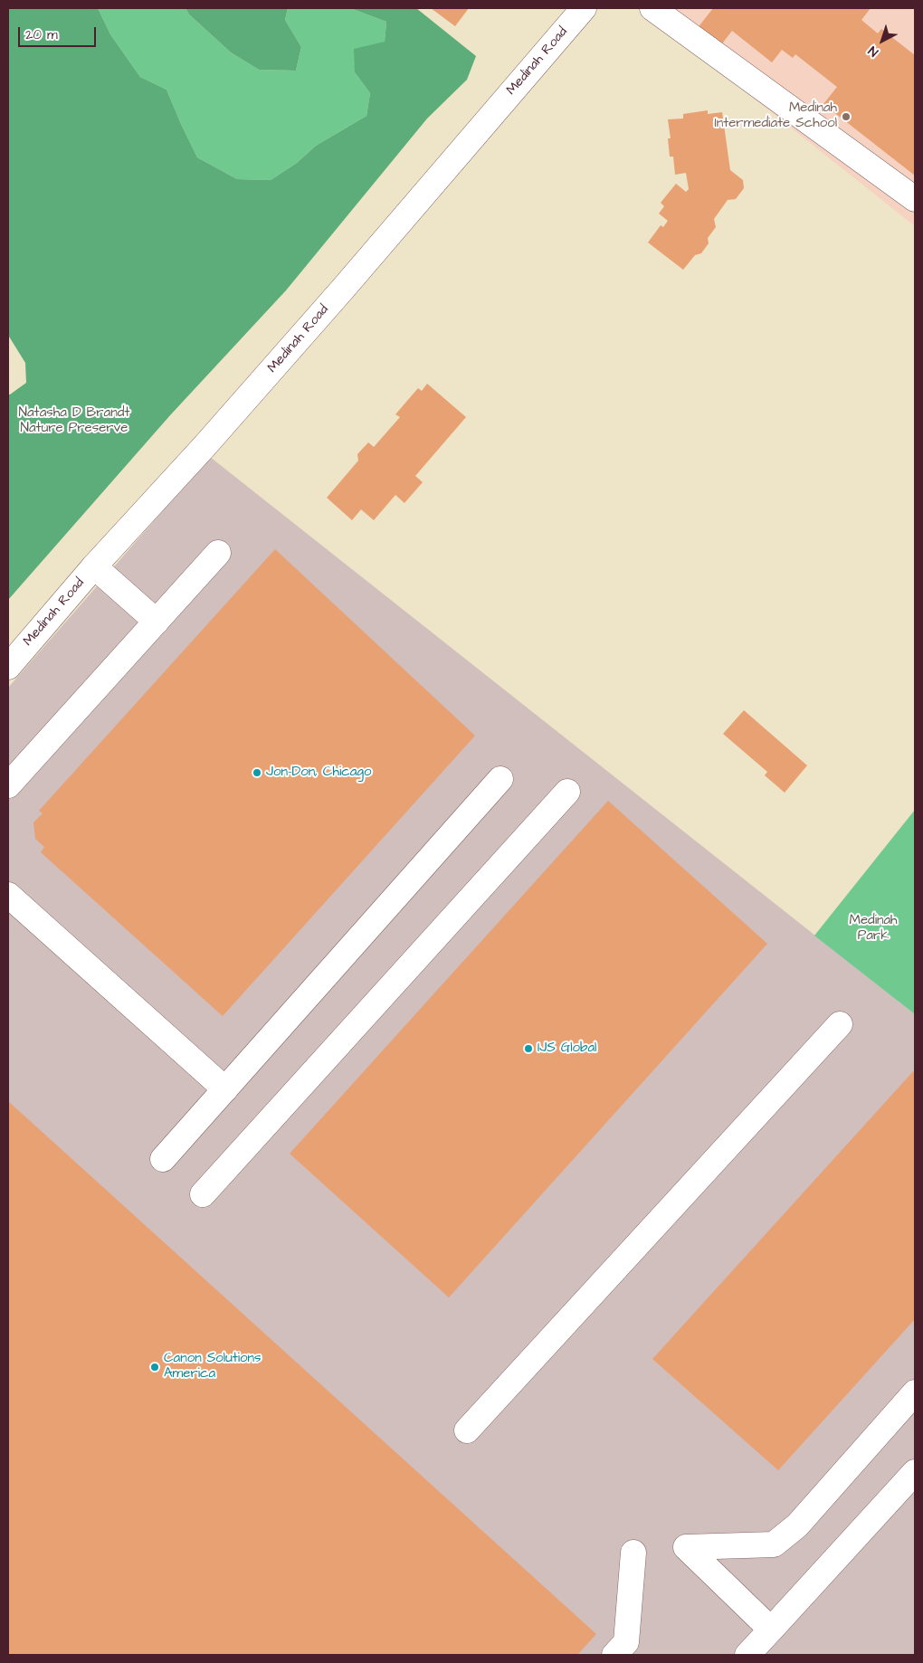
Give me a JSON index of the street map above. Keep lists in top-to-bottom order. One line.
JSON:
{"streets":{"main road":["Medinah Road"]},"parks":["Natasha D Brandt Nature Preserve","Medinah Park"],"places":["Medinah Intermediate School","Jon-Don, Chicago","IJS Global","Canon Solutions America"],"scale_bar":"20 m","north":"bottom left"}
